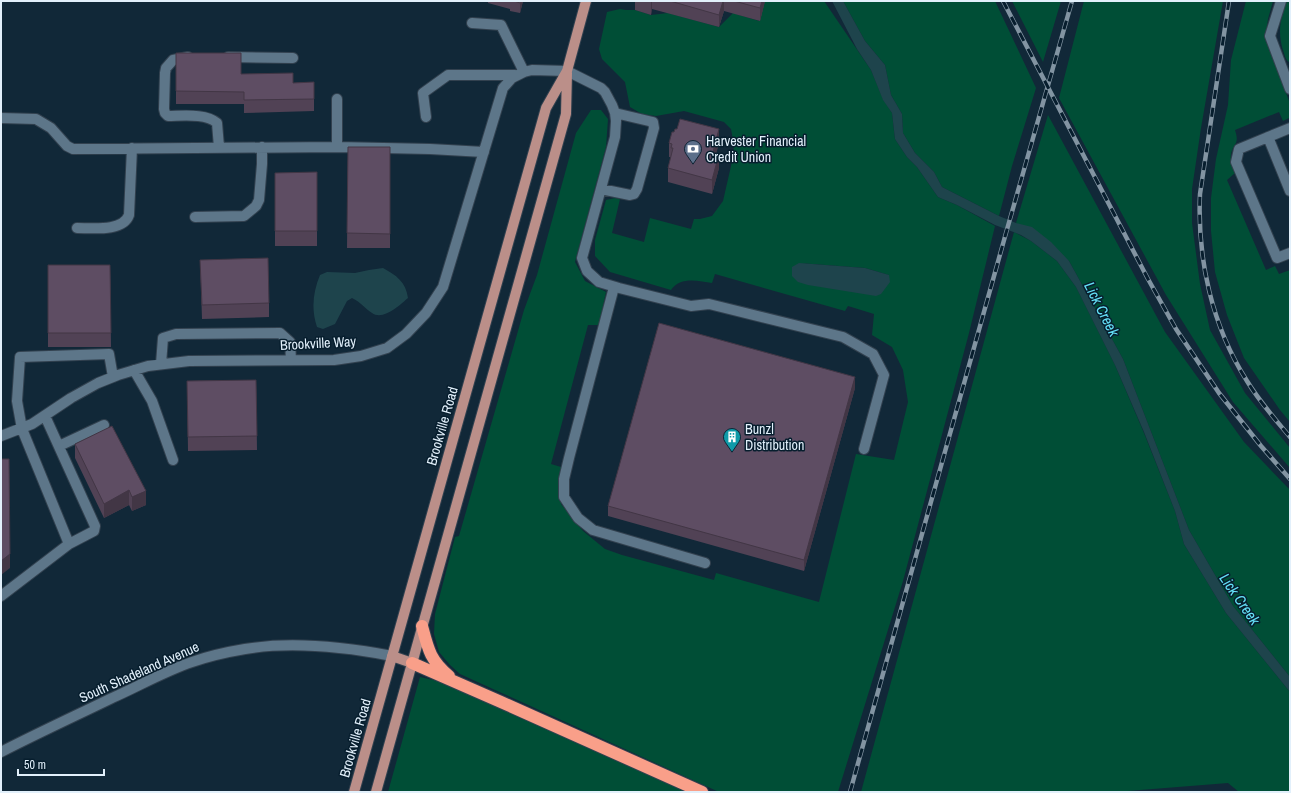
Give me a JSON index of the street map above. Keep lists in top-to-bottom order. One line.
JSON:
{"streets":{"main road":["Brookville Road"],"street":["Brookville Way","South Shadeland Avenue"]},"crossings":[["Brookville Road","South Shadeland Avenue"]],"water":["Lick Creek"],"places":{"bank":["Harvester Financial Credit Union"],"building":["Bunzl Distribution"]},"scale_bar":"50 m"}
